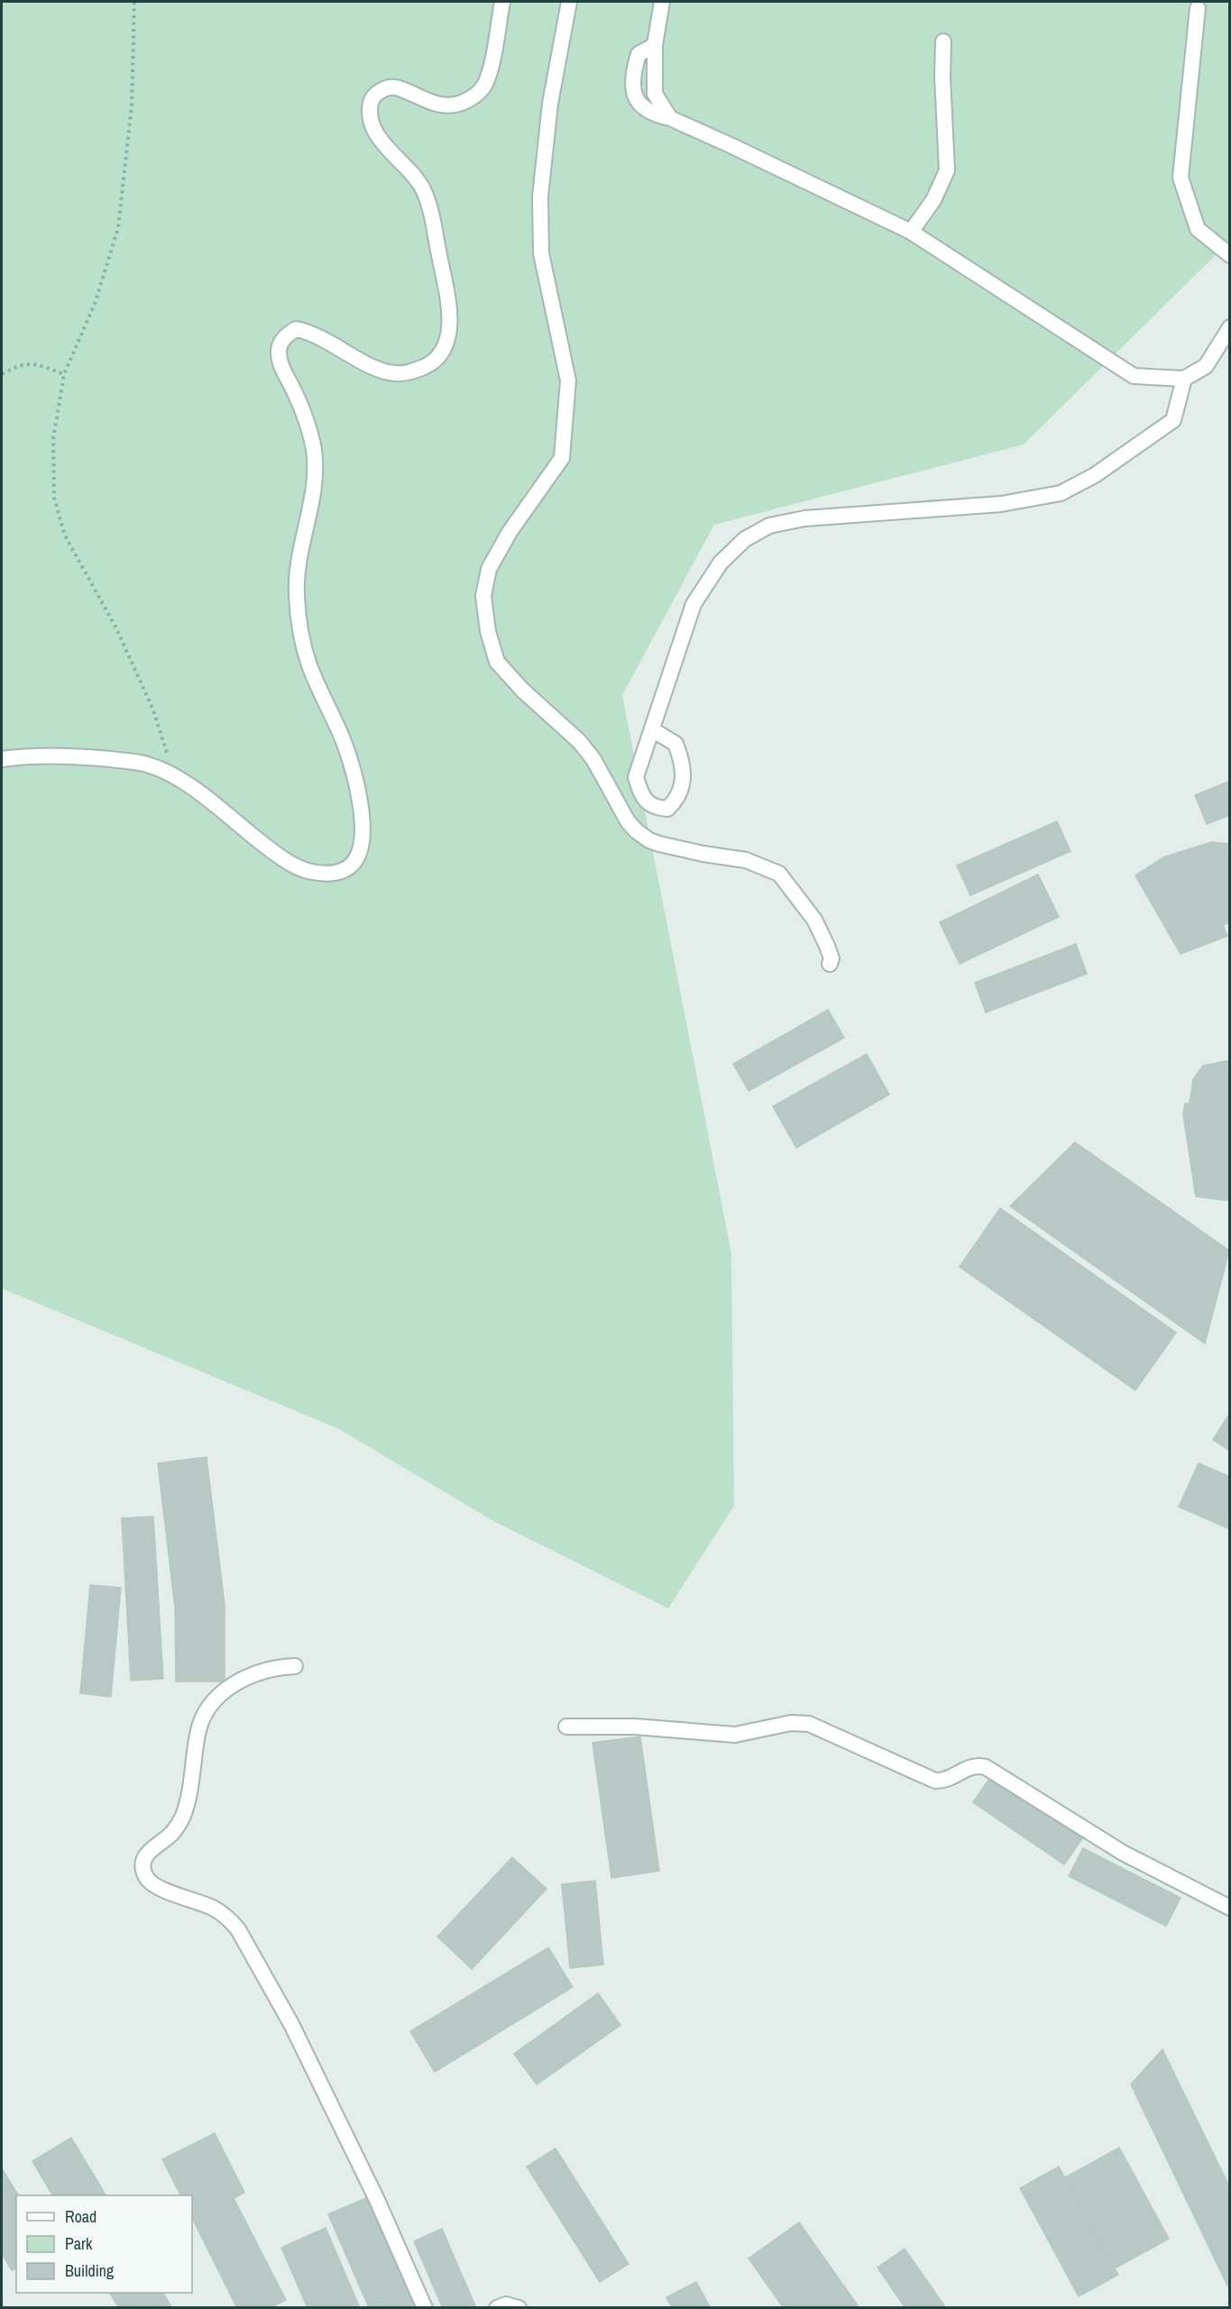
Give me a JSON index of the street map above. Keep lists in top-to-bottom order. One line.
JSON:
{"legend":["Road","Park","Building"]}
